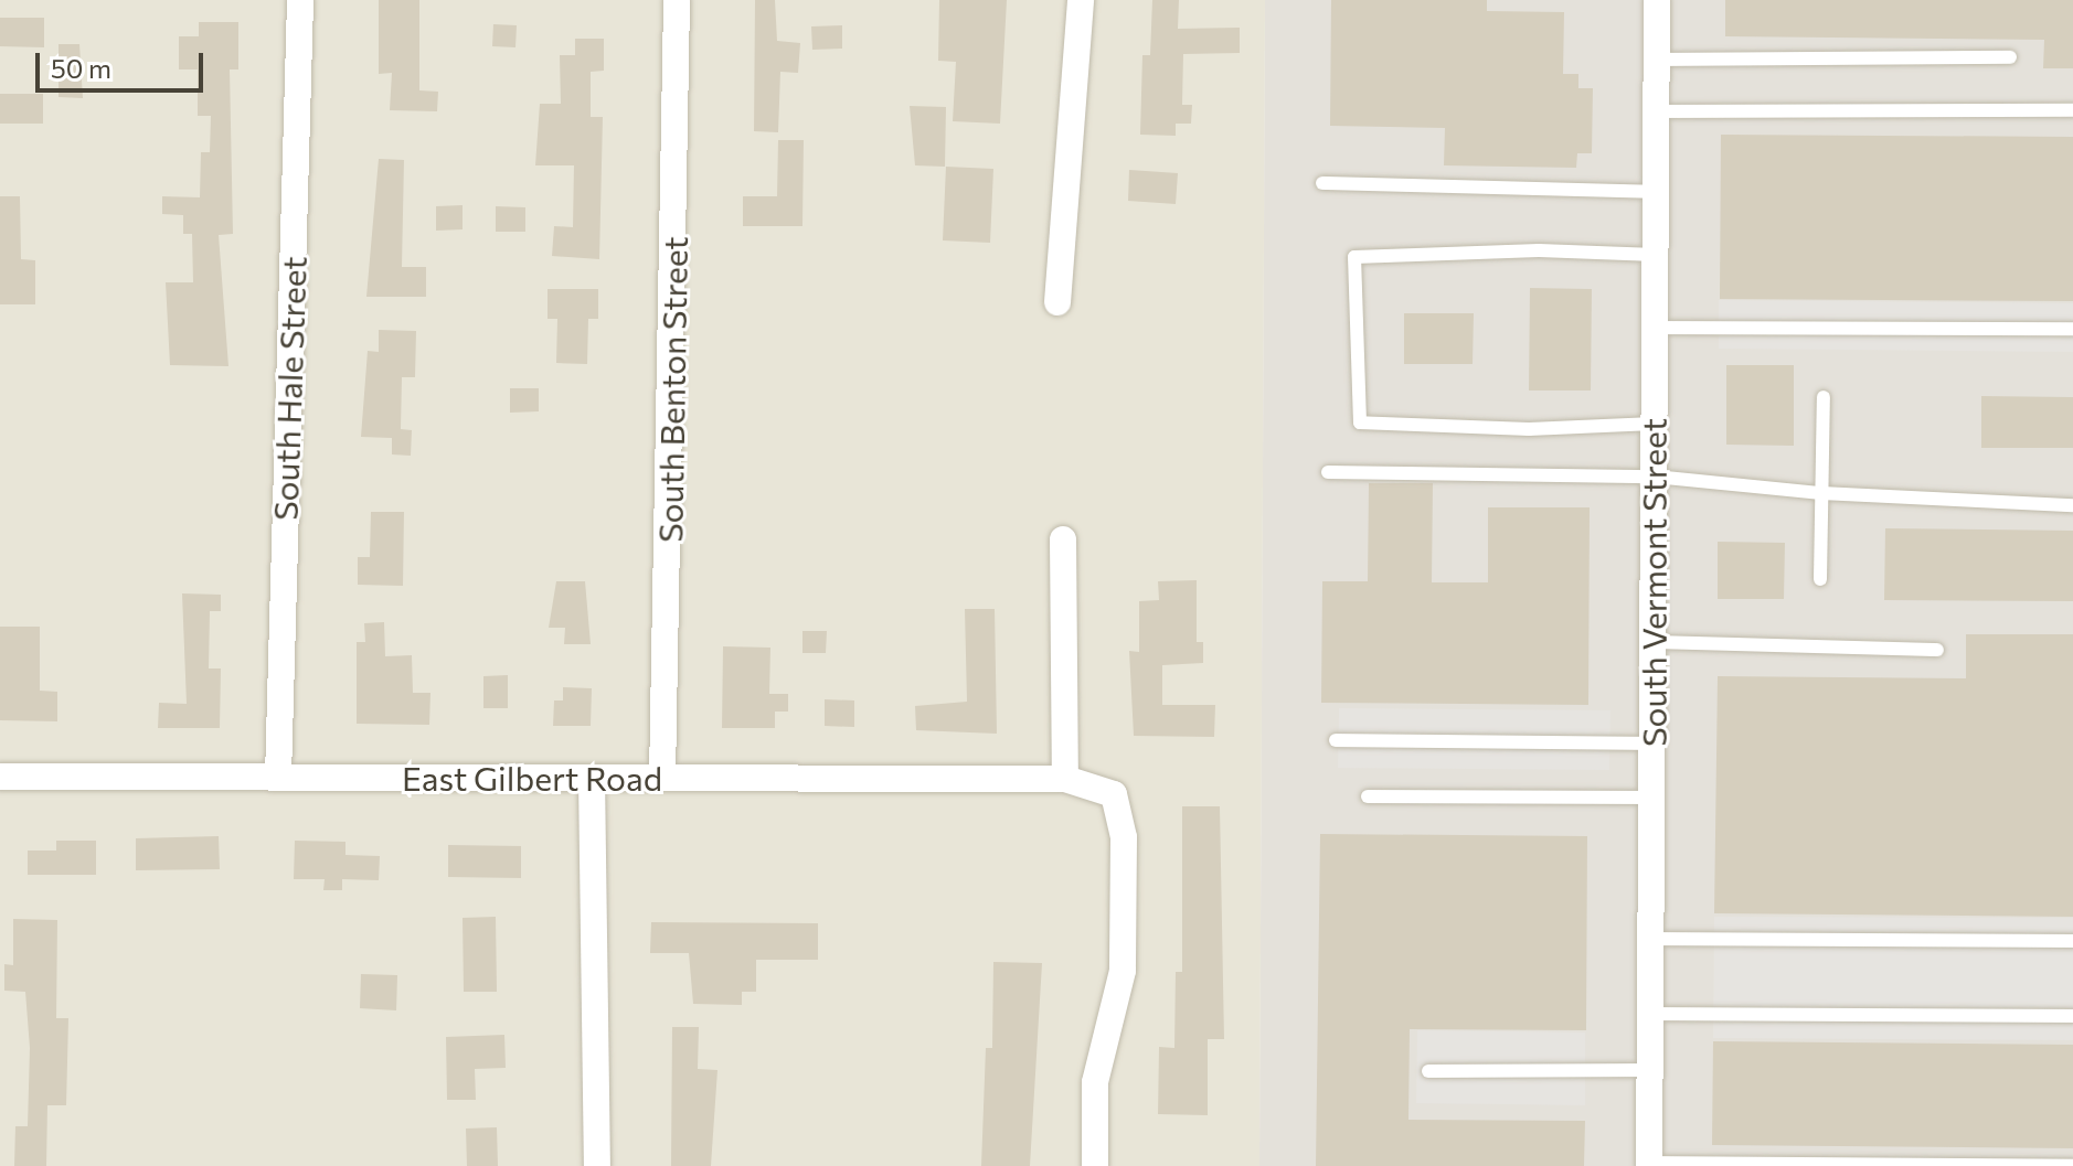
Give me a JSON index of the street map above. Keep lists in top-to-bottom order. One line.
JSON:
{"streets":{"street":["South Hale Street","South Benton Street","South Vermont Street","East Gilbert Road"]},"crossings":[["South Hale Street","East Gilbert Road"],["South Benton Street","East Gilbert Road"]],"scale_bar":"50 m"}
